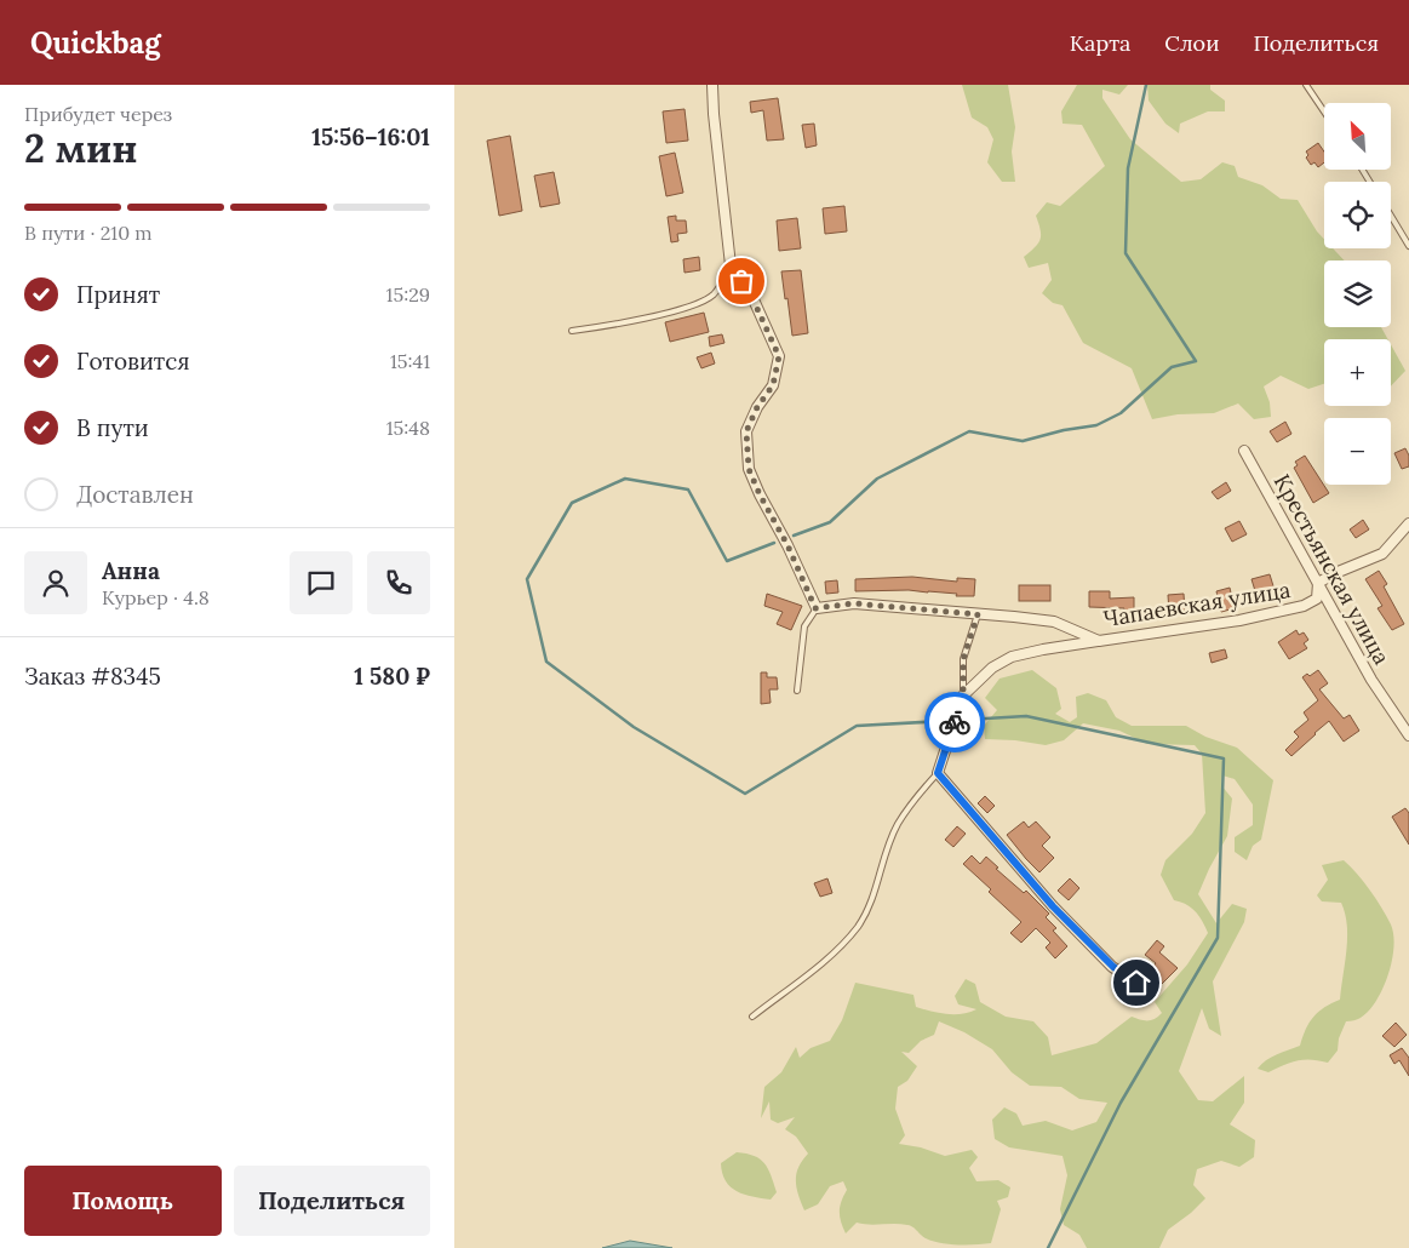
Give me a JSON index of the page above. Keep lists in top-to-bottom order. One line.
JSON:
{"streets":{"street":["Крестьянская улица","Чапаевская улица"]},"crossings":[["Крестьянская улица","Чапаевская улица"]],"north":"top left","page":{"header":"Quickbag","nav":["Карта","Слои","Поделиться"],"heading":["2 мин","Прибудет через","15:56–16:01"],"panel":["Анна","Курьер · 4.8","Заказ #8345","1 580 ₽"],"map_buttons":["+","−"],"bar":"В пути · 210 m","list":[["Принят","15:29"],["Готовится","15:41"],["В пути","15:48"],"Доставлен"],"buttons":["Помощь","Поделиться"]}}
